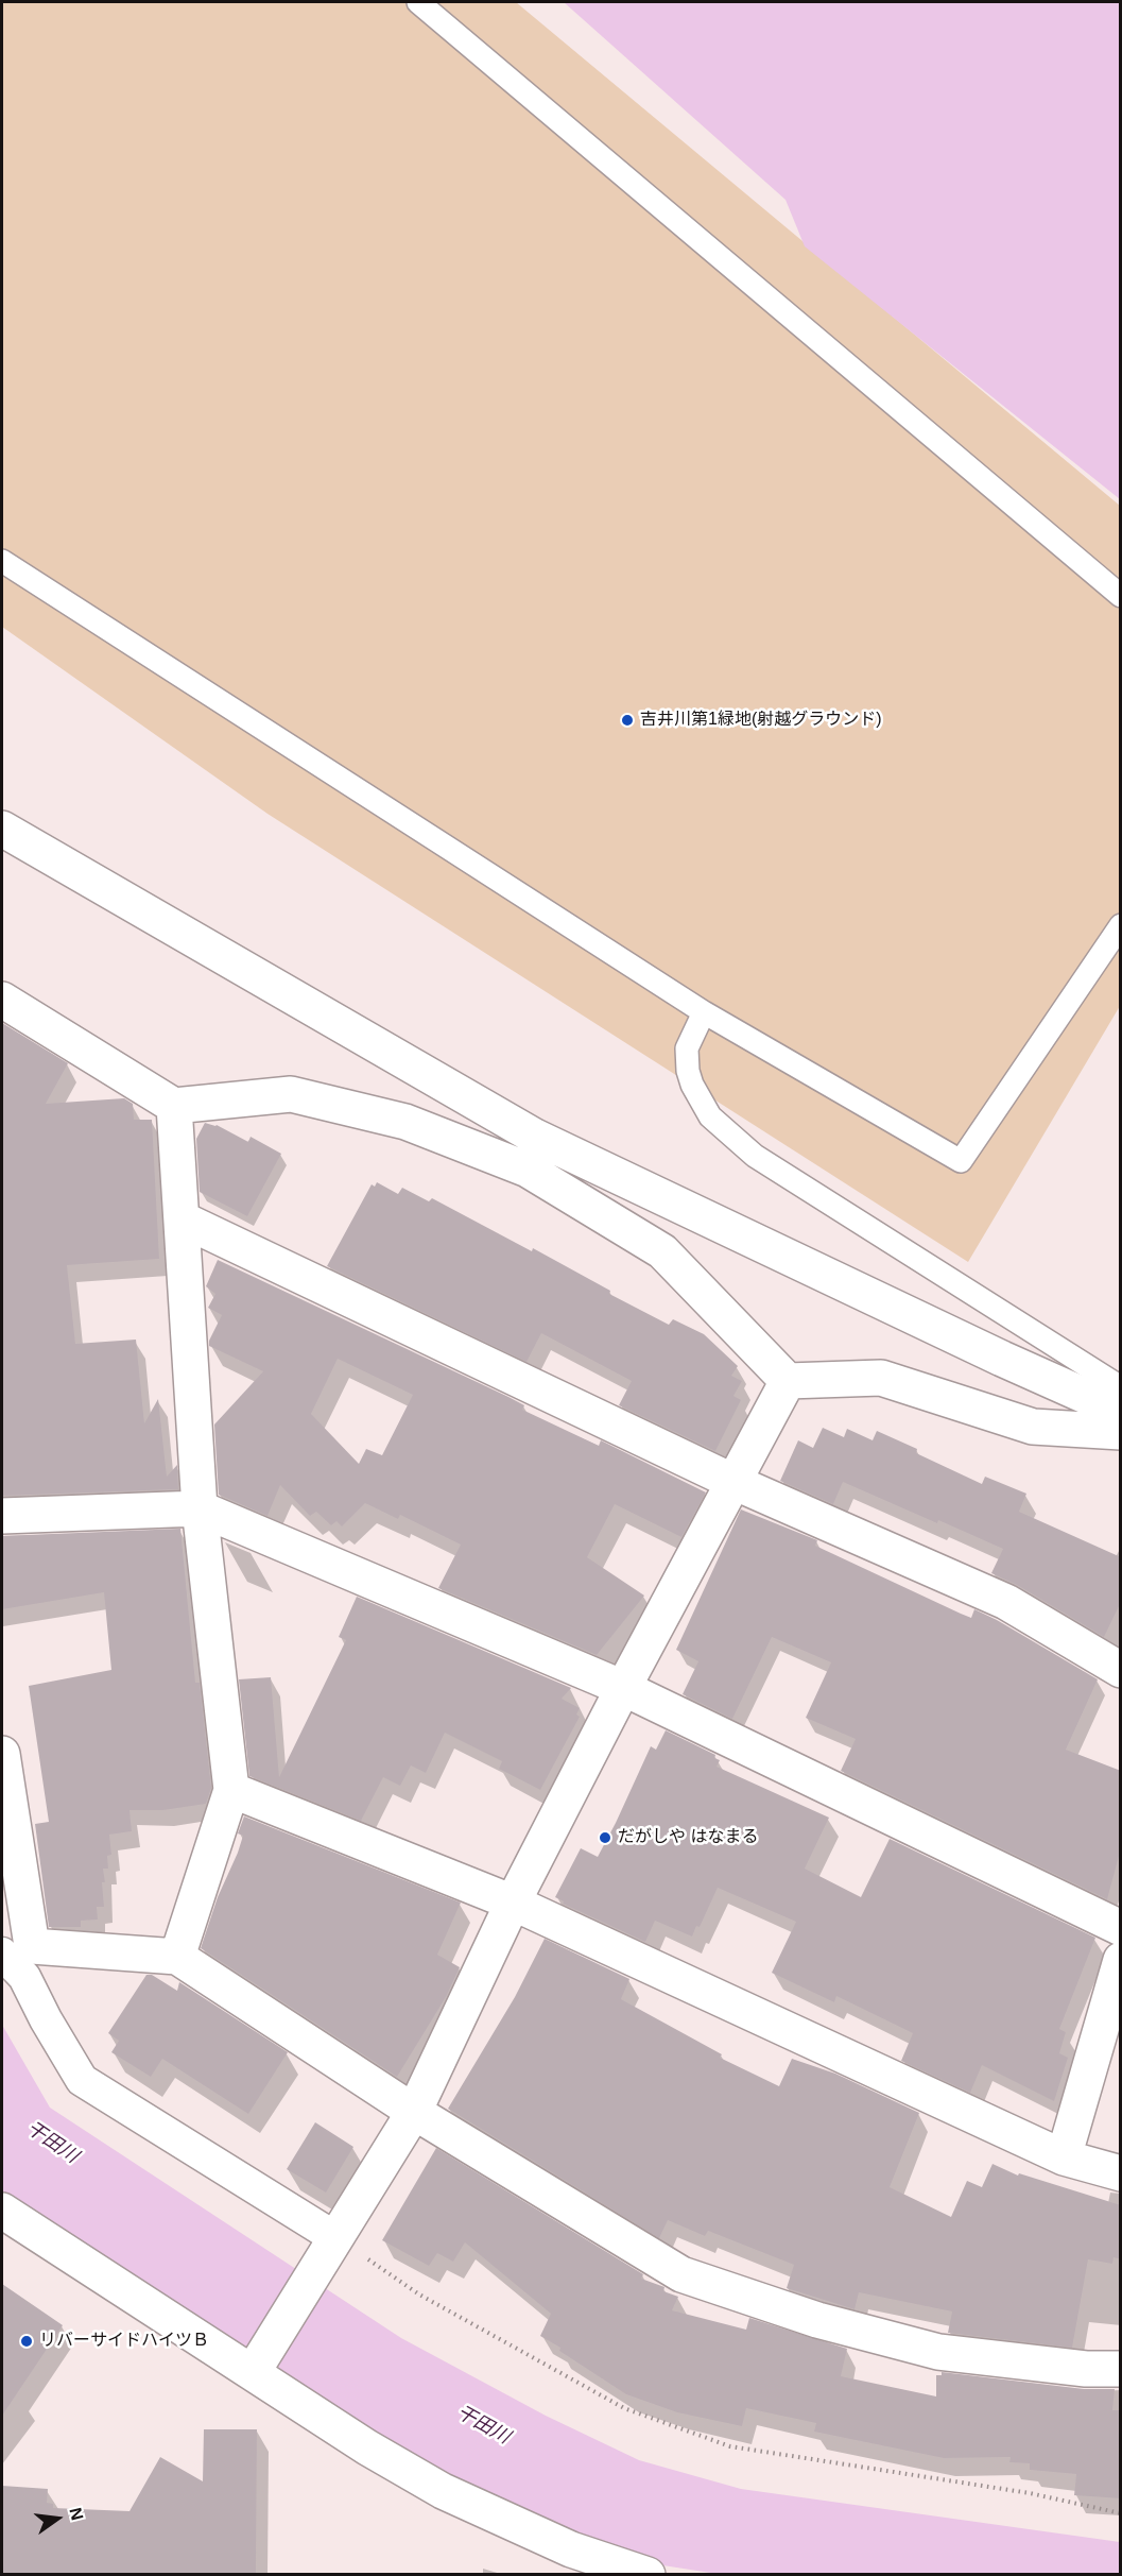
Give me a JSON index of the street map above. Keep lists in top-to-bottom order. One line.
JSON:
{"water":["干田川"],"places":["吉井川第1緑地(射越グラウンド)","だがしや はなまる","リバーサイドハイツＢ"],"north":"right"}
